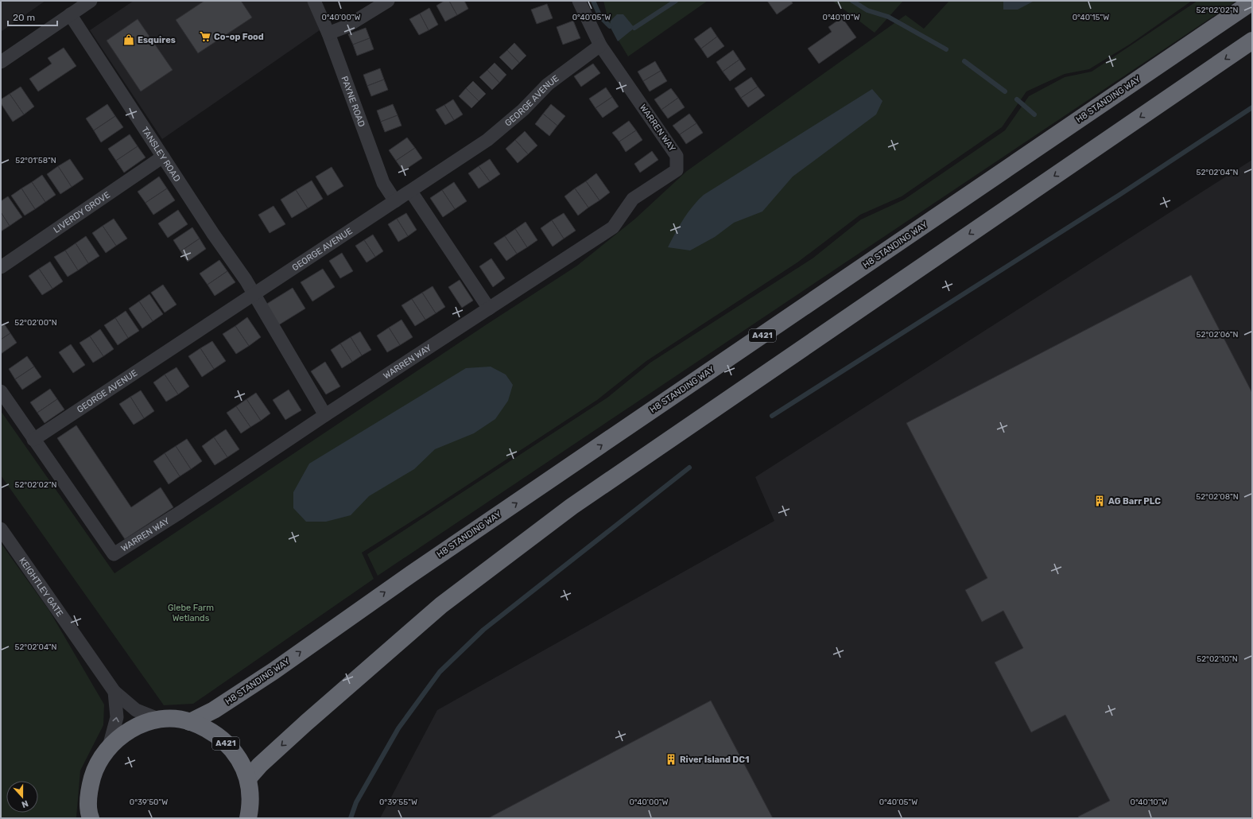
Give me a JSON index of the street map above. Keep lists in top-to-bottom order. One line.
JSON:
{"streets":{"highway":["H8 STANDING WAY","A421"],"street":["GEORGE AVENUE","PAYNE ROAD","WARREN WAY","TANSLEY ROAD","LIVERDY GROVE","KEIGHTLEY GATE"]},"crossings":[["H8 STANDING WAY","A421"],["GEORGE AVENUE","PAYNE ROAD"],["GEORGE AVENUE","WARREN WAY"],["GEORGE AVENUE","TANSLEY ROAD"],["TANSLEY ROAD","LIVERDY GROVE"],["A421","KEIGHTLEY GATE"]],"parks":["Glebe Farm Wetlands"],"places":{"supermarket":["Co-op Food"],"shop":["Esquires"],"building":["AG Barr PLC","River Island DC1"]},"scale_bar":"20 m","north":"bottom","coordinates":["52°02'02\"N","0°40'00\"W","0°40'05\"W","0°40'10\"W","0°40'15\"W","52°01'58\"N","52°02'04\"N","52°02'00\"N","52°02'06\"N","52°02'08\"N","52°02'10\"N","0°39'50\"W","0°39'55\"W"]}
